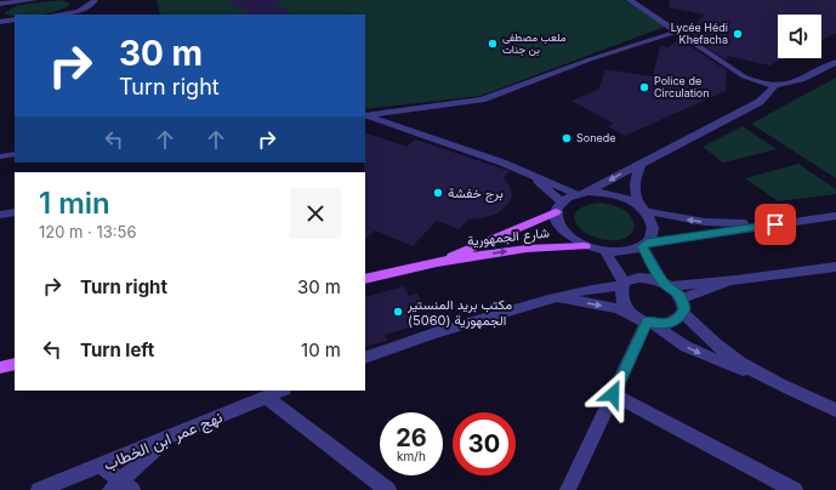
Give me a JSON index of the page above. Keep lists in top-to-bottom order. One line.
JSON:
{"streets":{"main road":["شارع الجمهورية"],"street":["نهج عمر ابن الخطاب"]},"places":["Lycée Hédi Khefacha","ملعب مصطفى بن جنات","Police de Circulation","Sonede","برج خفشة","مكتب بريد المنستير الجمهورية (5060)"],"page":{"turn":["30 m","Turn right"],"heading":["1 min","120 m · 13:56"],"list":[{"name":"Turn right","value":"30 m"},{"name":"Turn left","value":"10 m"}],"speed":"26 km/h","limit":"30"}}
